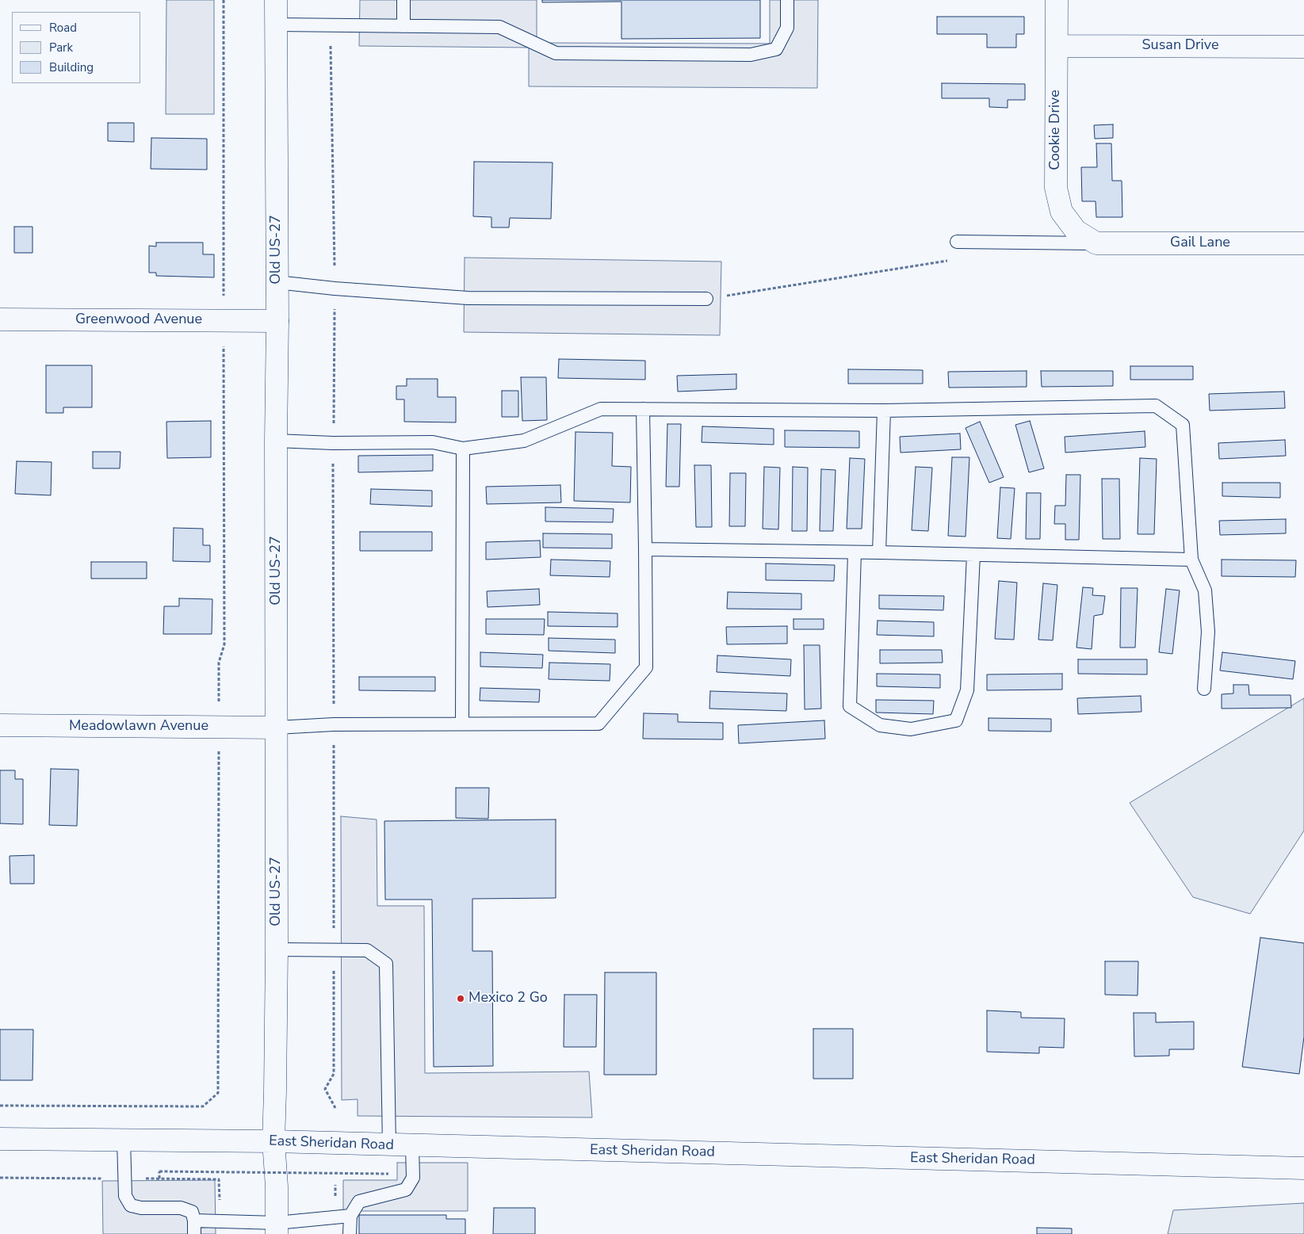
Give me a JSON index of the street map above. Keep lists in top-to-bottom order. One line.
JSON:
{"streets":{"street":["Susan Drive","Cookie Drive","Gail Lane","Old US-27","Greenwood Avenue","Meadowlawn Avenue","East Sheridan Road"]},"crossings":[["Susan Drive","Cookie Drive"],["Cookie Drive","Gail Lane"],["Old US-27","Greenwood Avenue"],["Old US-27","Meadowlawn Avenue"],["Old US-27","East Sheridan Road"]],"places":["Mexico 2 Go"],"legend":["Road","Park","Building"]}
